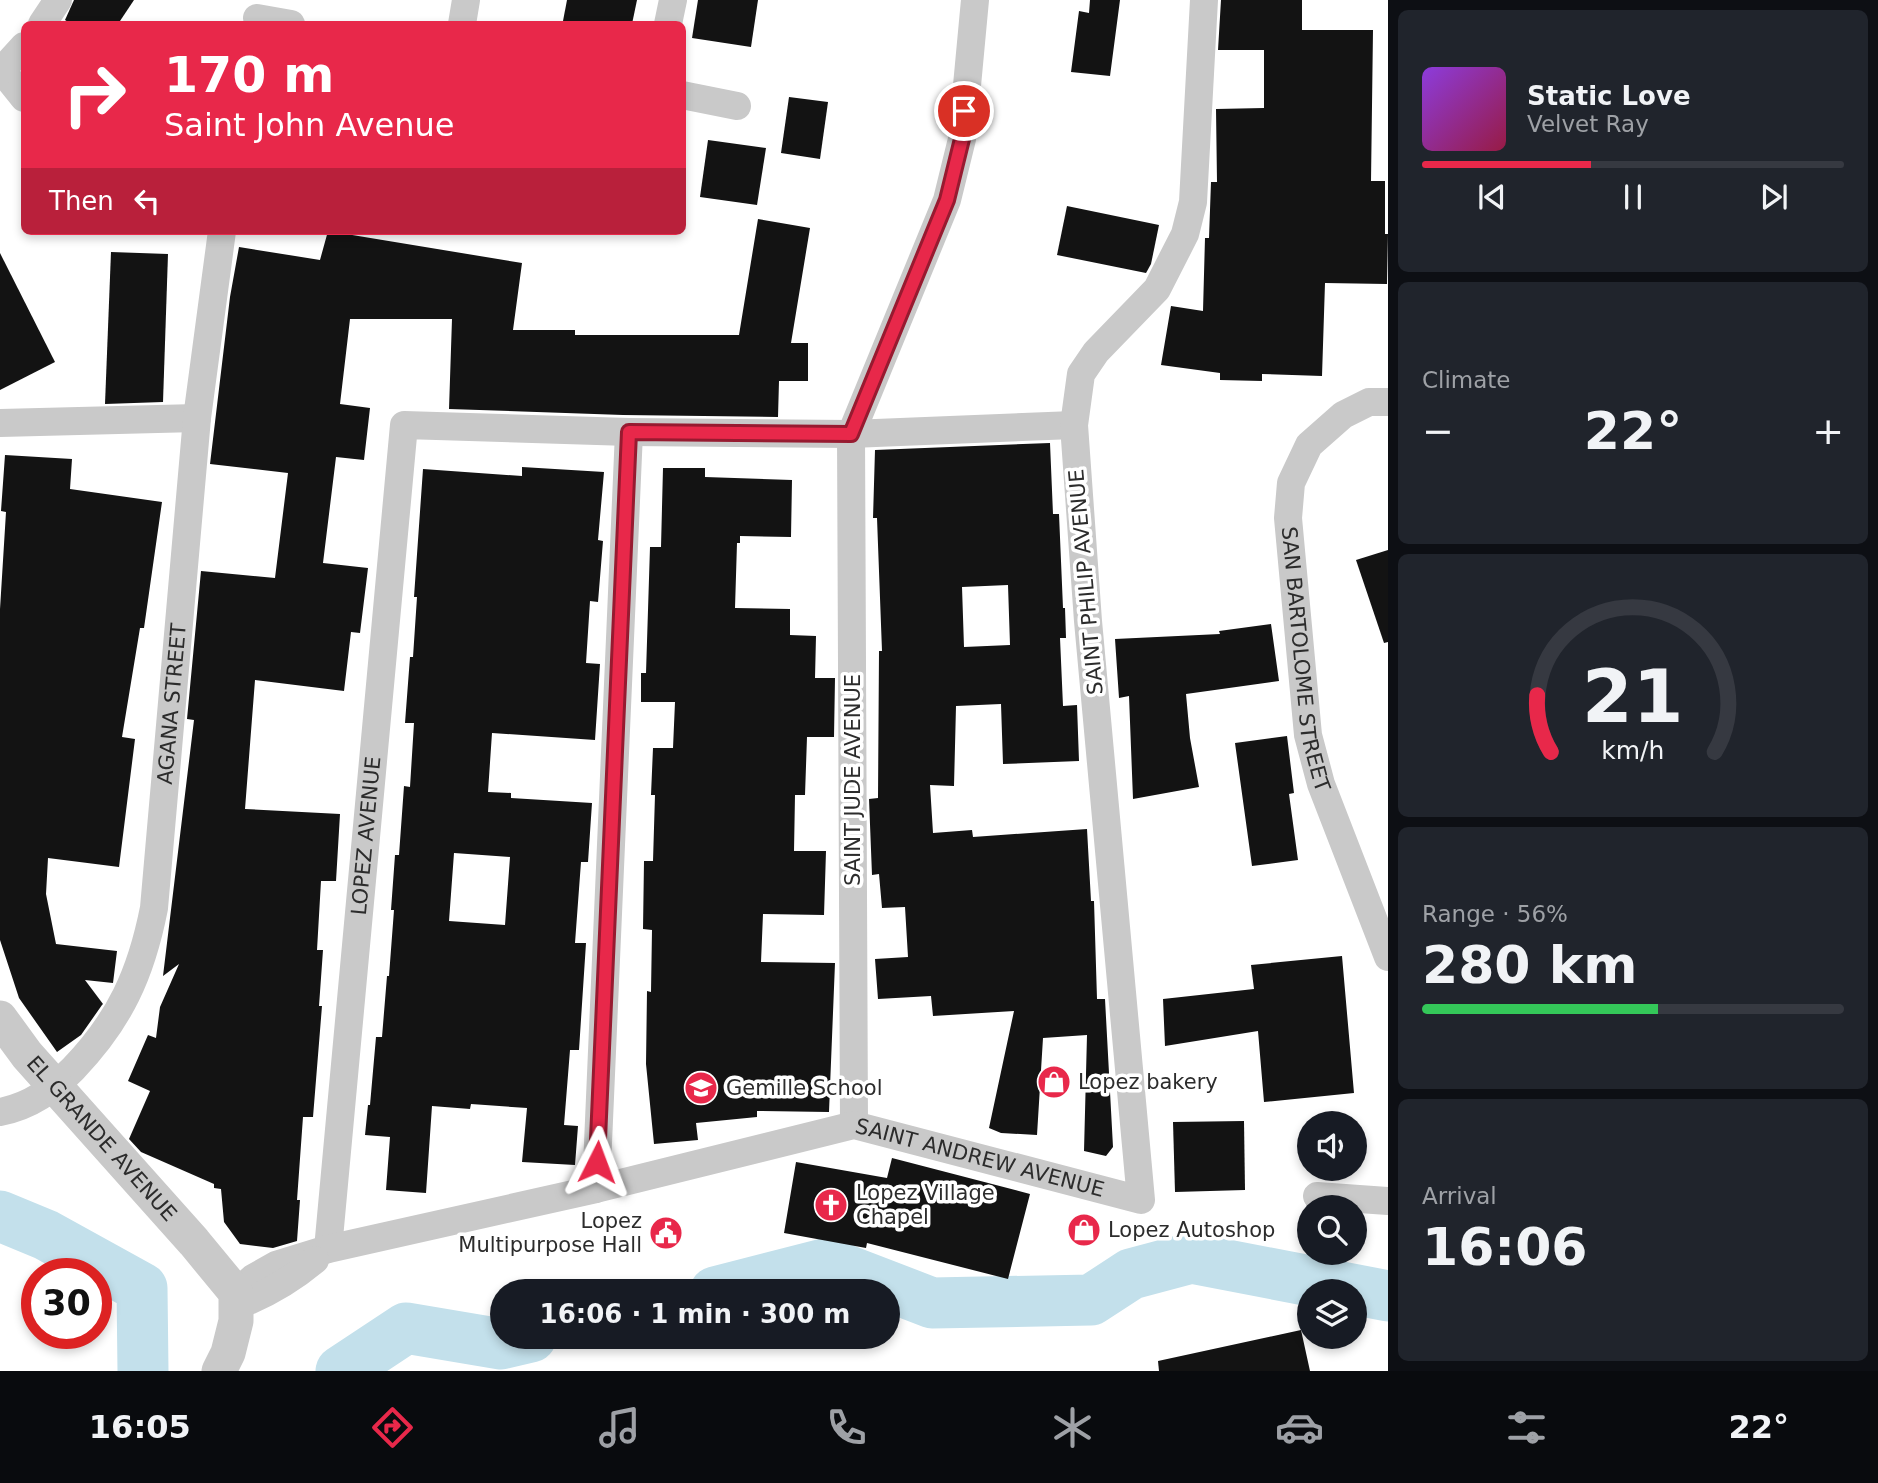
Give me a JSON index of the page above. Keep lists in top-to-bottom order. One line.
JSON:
{"streets":{"street":["SAINT PHILIP AVENUE","SAN BARTOLOME STREET","AGANA STREET","SAINT JUDE AVENUE","LOPEZ AVENUE","EL GRANDE AVENUE","SAINT ANDREW AVENUE"]},"crossings":[["SAINT PHILIP AVENUE","SAINT ANDREW AVENUE"],["AGANA STREET","EL GRANDE AVENUE"],["SAINT JUDE AVENUE","SAINT ANDREW AVENUE"],["LOPEZ AVENUE","SAINT ANDREW AVENUE"],["EL GRANDE AVENUE","SAINT ANDREW AVENUE"]],"places":{"shop":["Lopez bakery","Lopez Autoshop"],"school or university":["Gemille School"],"church":["Lopez Village Chapel"],"public building":["Lopez Multipurpose Hall"]},"page":{"turn":["170 m","Saint John Avenue"],"song":["Static Love","Velvet Ray"],"then":"Then","tile":["Climate",["Range · 56%","280 km"],["Arrival","16:06"]],"heat":["−","22°","+"],"limit":"30","trip":"16:06 · 1 min · 300 m","tabs":["16:05","22°"],"gauge":["21","km/h"]}}
